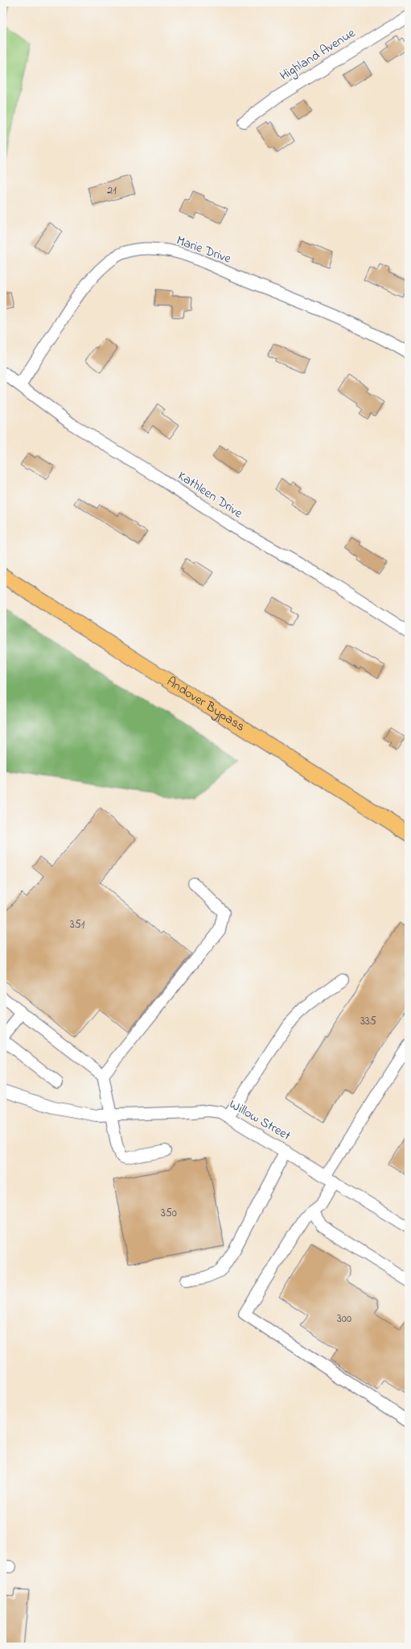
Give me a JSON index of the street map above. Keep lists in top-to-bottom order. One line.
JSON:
{"streets":{"main road":["Andover Bypass"],"street":["Highland Avenue","Marie Drive","Kathleen Drive","Willow Street"]},"crossings":[["Marie Drive","Kathleen Drive"]],"house_numbers":["21","351","335","350","300"]}
